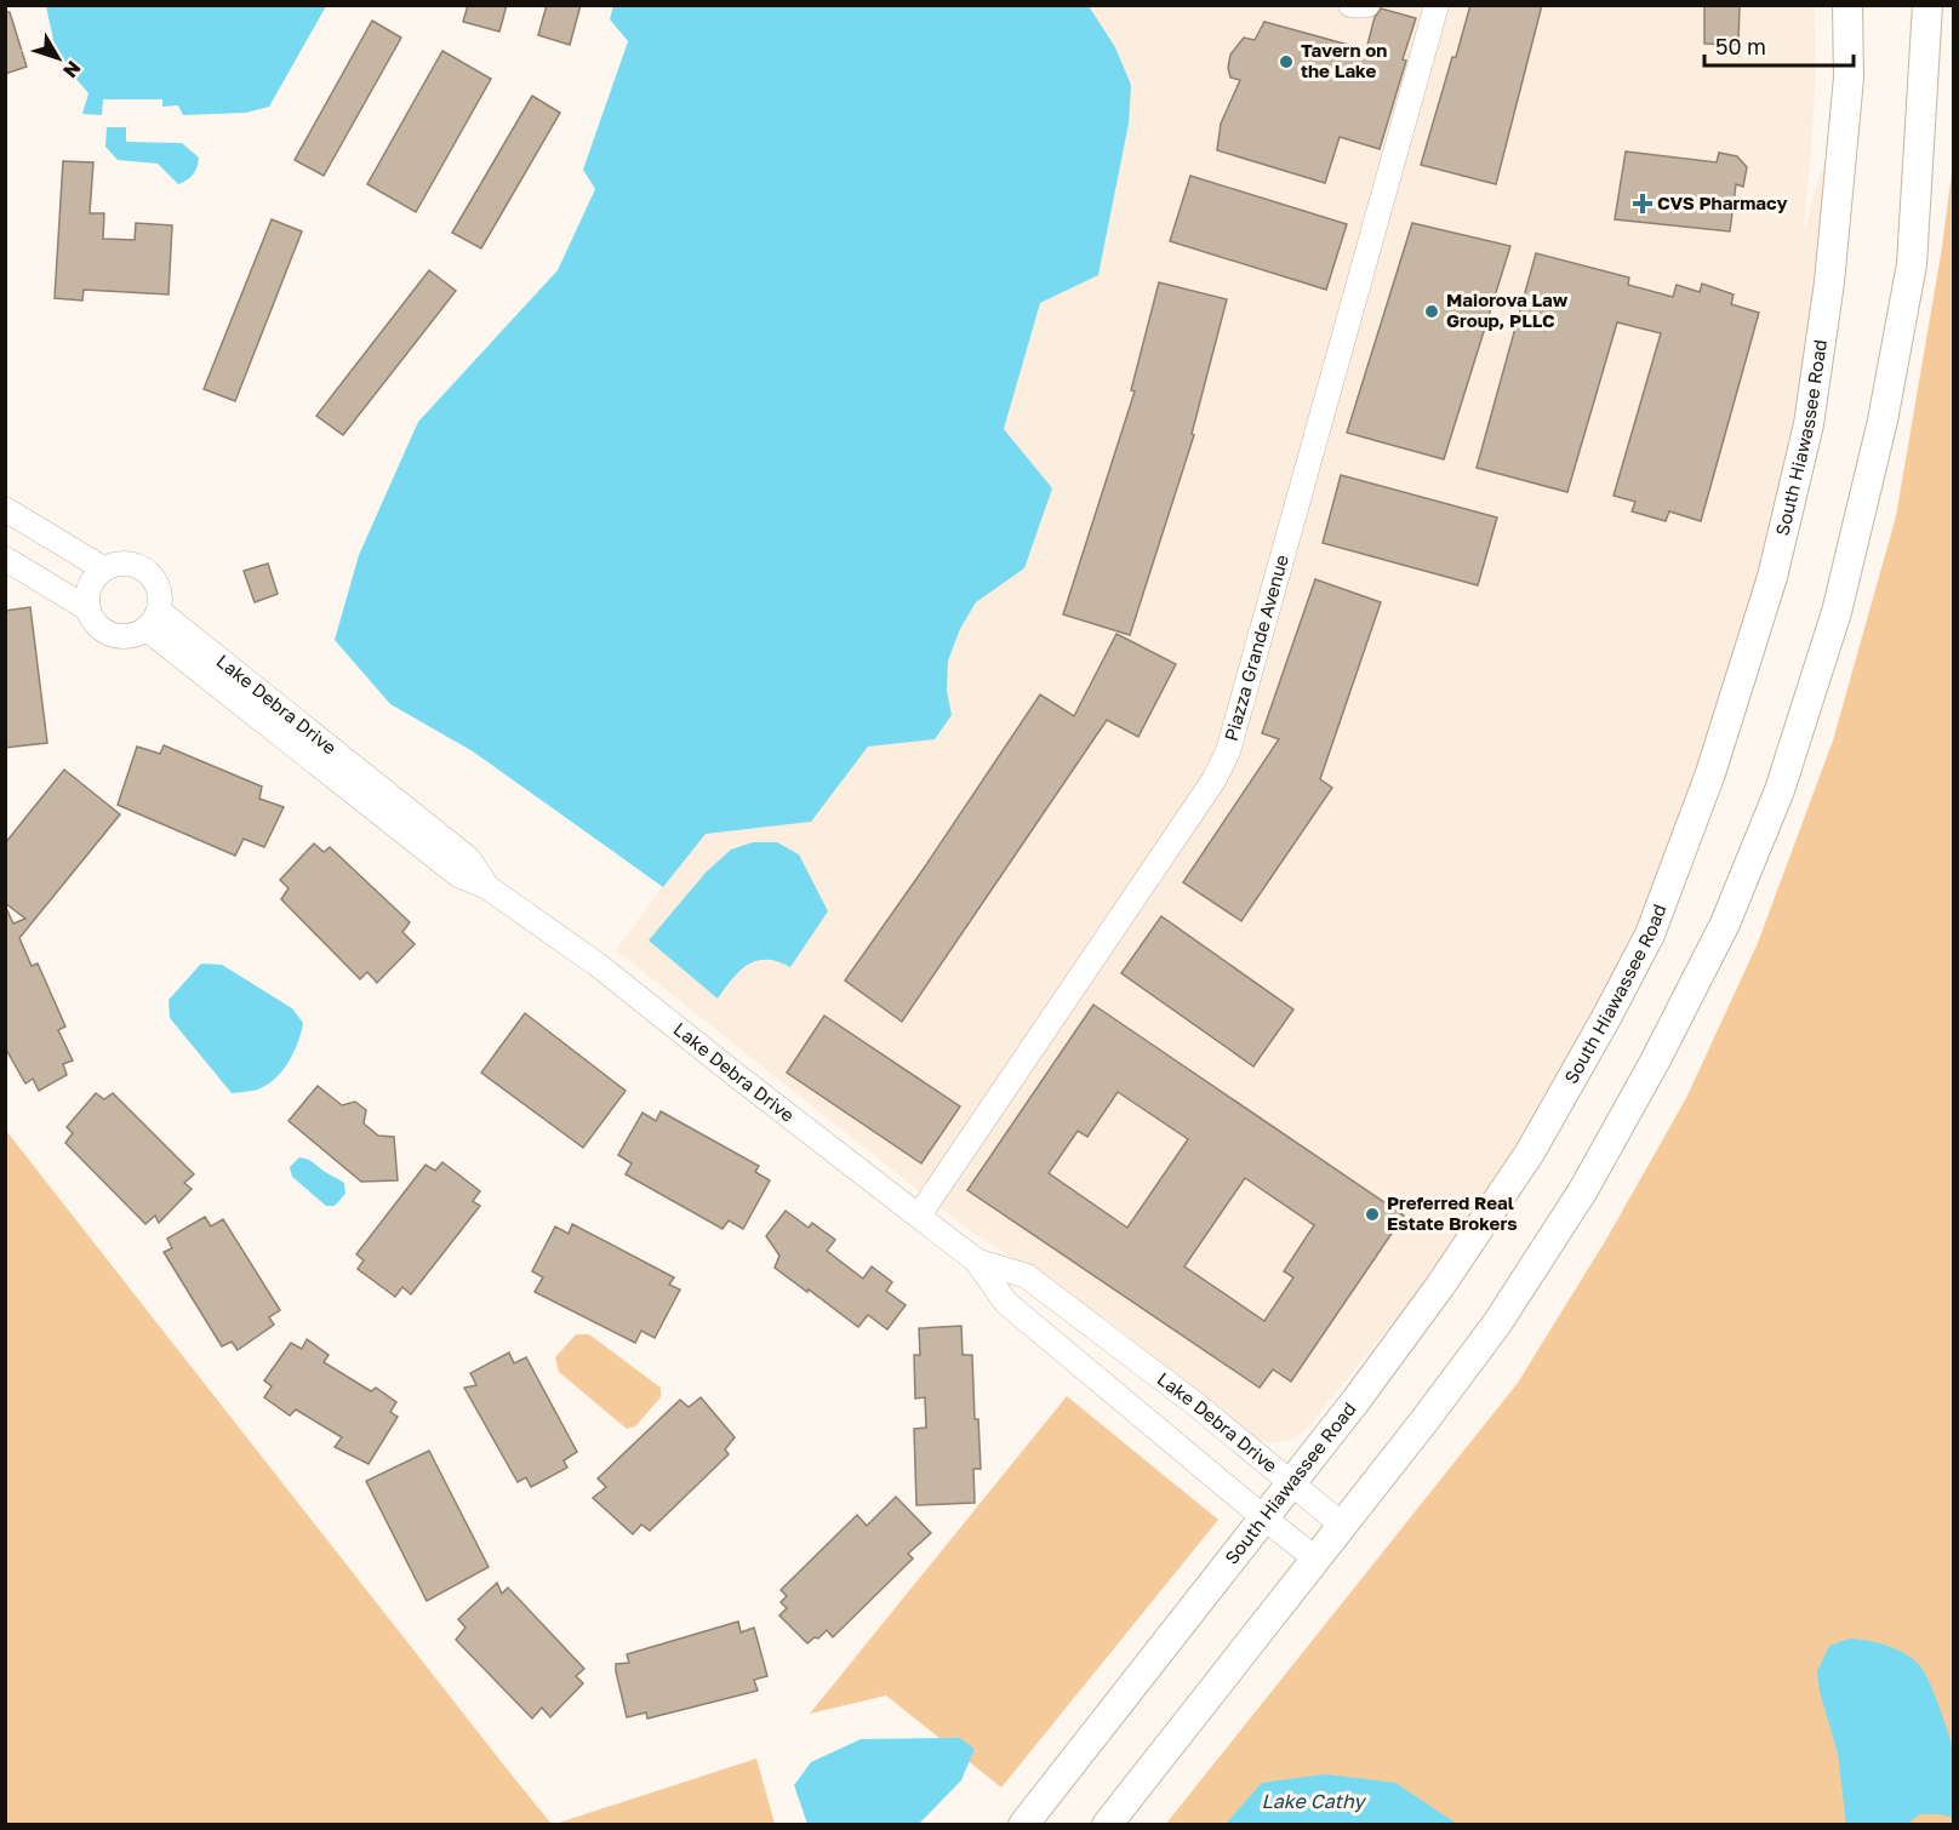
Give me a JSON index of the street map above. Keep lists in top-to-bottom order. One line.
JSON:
{"streets":{"street":["South Hiawassee Road","Piazza Grande Avenue","Lake Debra Drive"]},"crossings":[["South Hiawassee Road","Lake Debra Drive"],["Piazza Grande Avenue","Lake Debra Drive"]],"water":["Lake Cathy"],"places":{"other":["Tavern on the Lake","Maiorova Law Group, PLLC","Preferred Real Estate Brokers"],"health":["CVS Pharmacy"]},"scale_bar":"50 m","north":"bottom right"}
